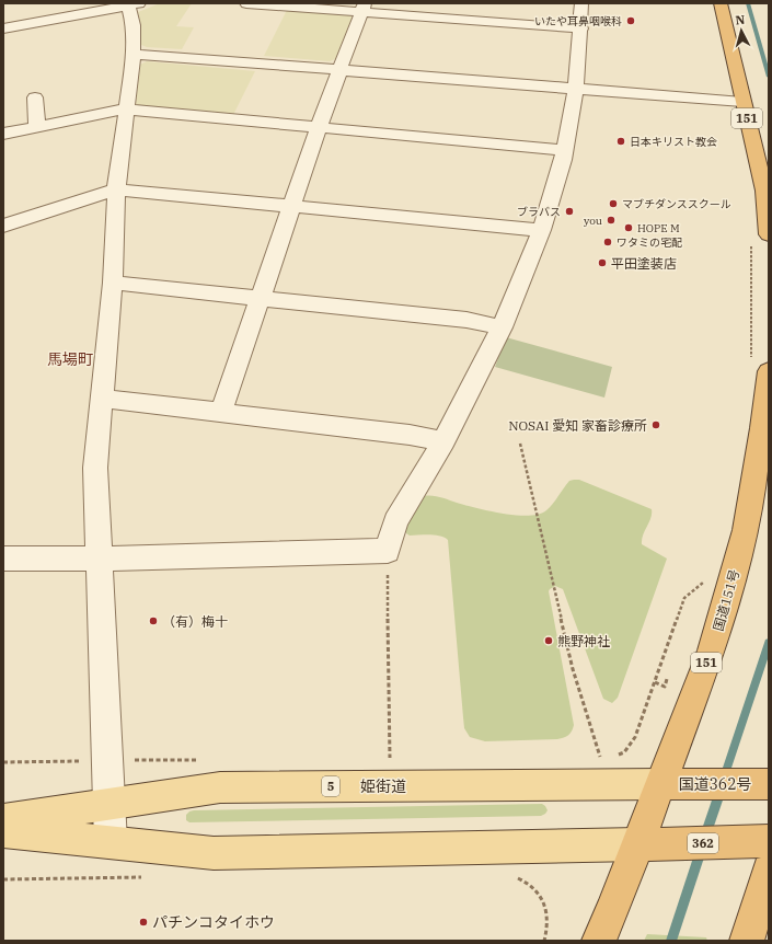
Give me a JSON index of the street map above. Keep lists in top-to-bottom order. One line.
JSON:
{"streets":{"highway":["151","国道151号","国道362号","362"],"main road":["5","姫街道"]},"crossings":[["国道151号","国道362号"],["国道151号","姫街道"],["国道151号","362"],["国道362号","姫街道"]],"districts":["馬場町"],"places":["いたや耳鼻咽喉科","日本キリスト教会","マブチダンススクール","ブラバス","you","HOPE M","ワタミの宅配","平田塗装店","NOSAI 愛知 家畜診療所","（有）梅十","熊野神社","パチンコタイホウ"],"north":"top"}
